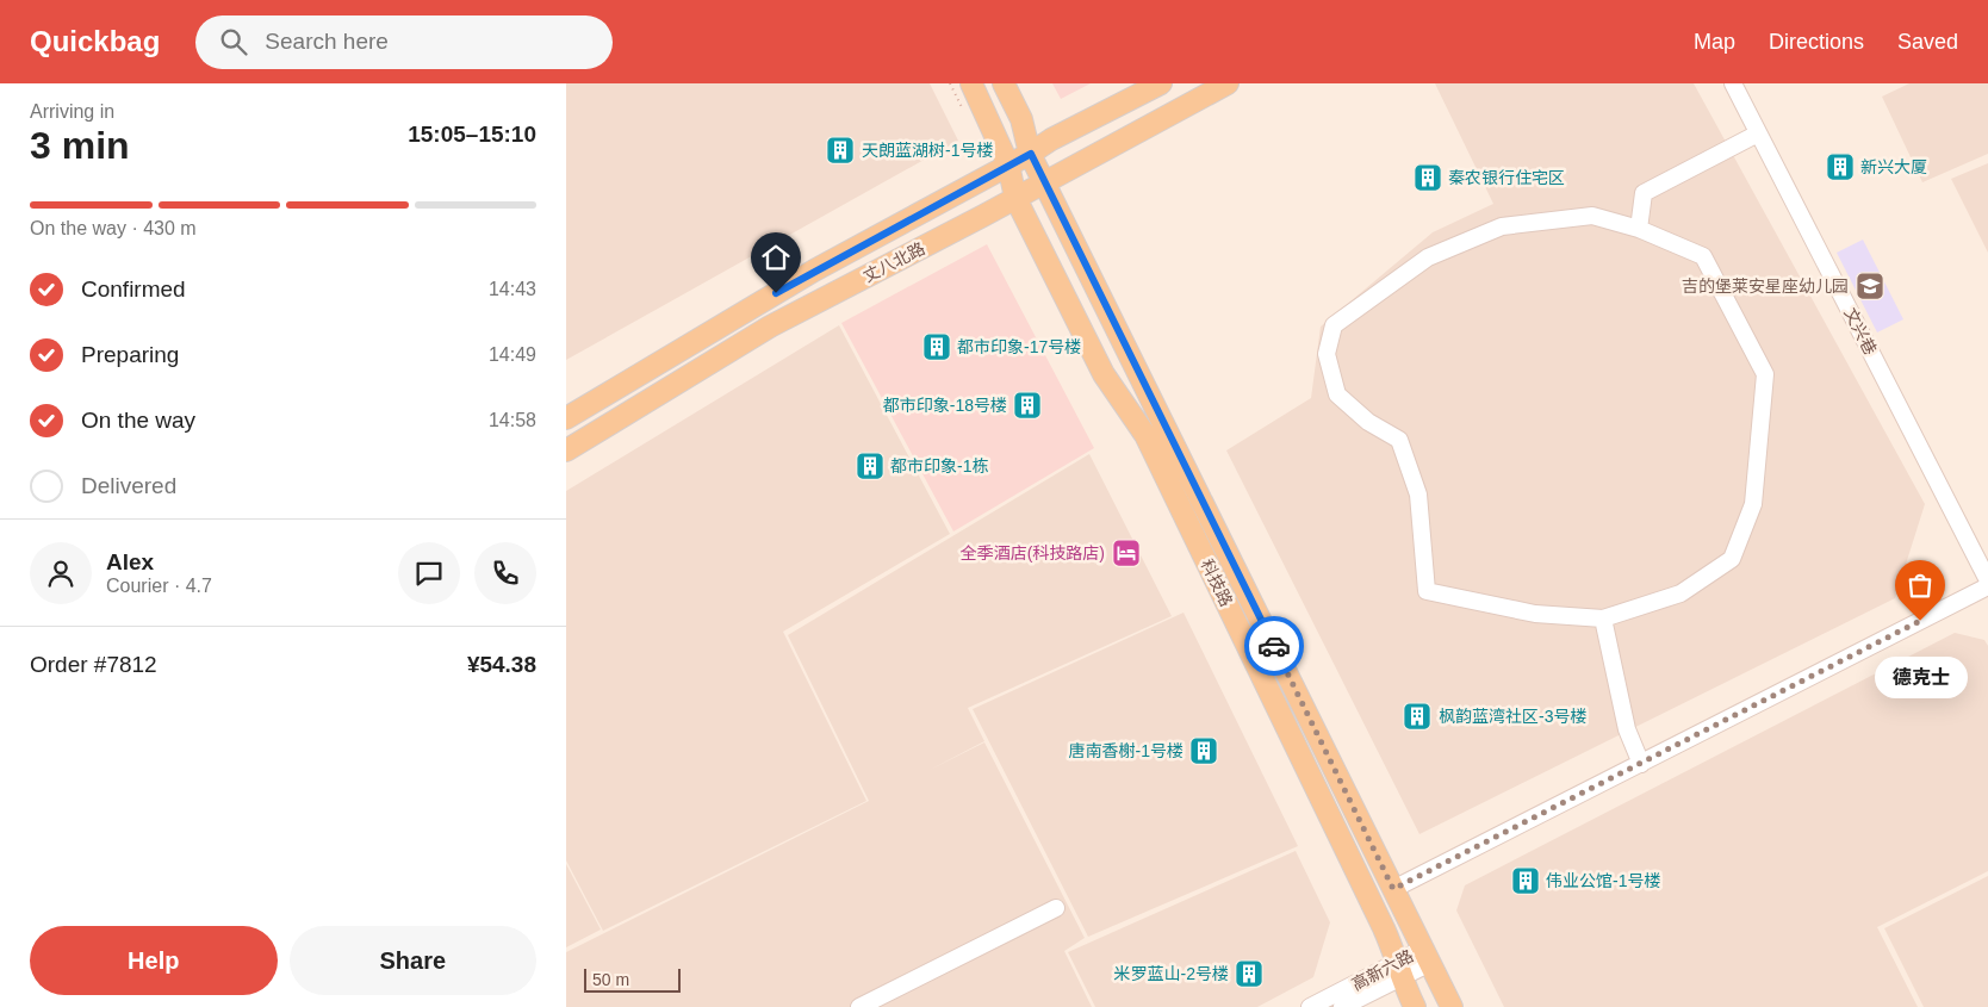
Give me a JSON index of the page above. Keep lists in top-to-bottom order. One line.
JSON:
{"streets":{"main road":["丈八北路","科技路"],"street":["文兴巷","高新六路"]},"crossings":[["丈八北路","科技路"],["科技路","高新六路"]],"places":{"building":["天朗蓝湖树-1号楼","新兴大厦","秦农银行住宅区","都市印象-17号楼","都市印象-18号楼","都市印象-1栋","枫韵蓝湾社区-3号楼","唐南香榭-1号楼","伟业公馆-1号楼","米罗蓝山-2号楼"],"school or university":["吉的堡莱安星座幼儿园"],"hotel":["全季酒店(科技路店)"],"other":["德克士"]},"scale_bar":"50 m","page":{"header":"Quickbag","search":"Search here","nav":["Map","Directions","Saved"],"heading":["3 min","Arriving in","15:05–15:10"],"panel":["Alex","Courier · 4.7","Order #7812","¥54.38"],"bar":"On the way · 430 m","list":[["Confirmed","14:43"],["Preparing","14:49"],["On the way","14:58"],"Delivered"],"bubble":"德克士","buttons":["Help","Share"],"scale":"50 m"}}
